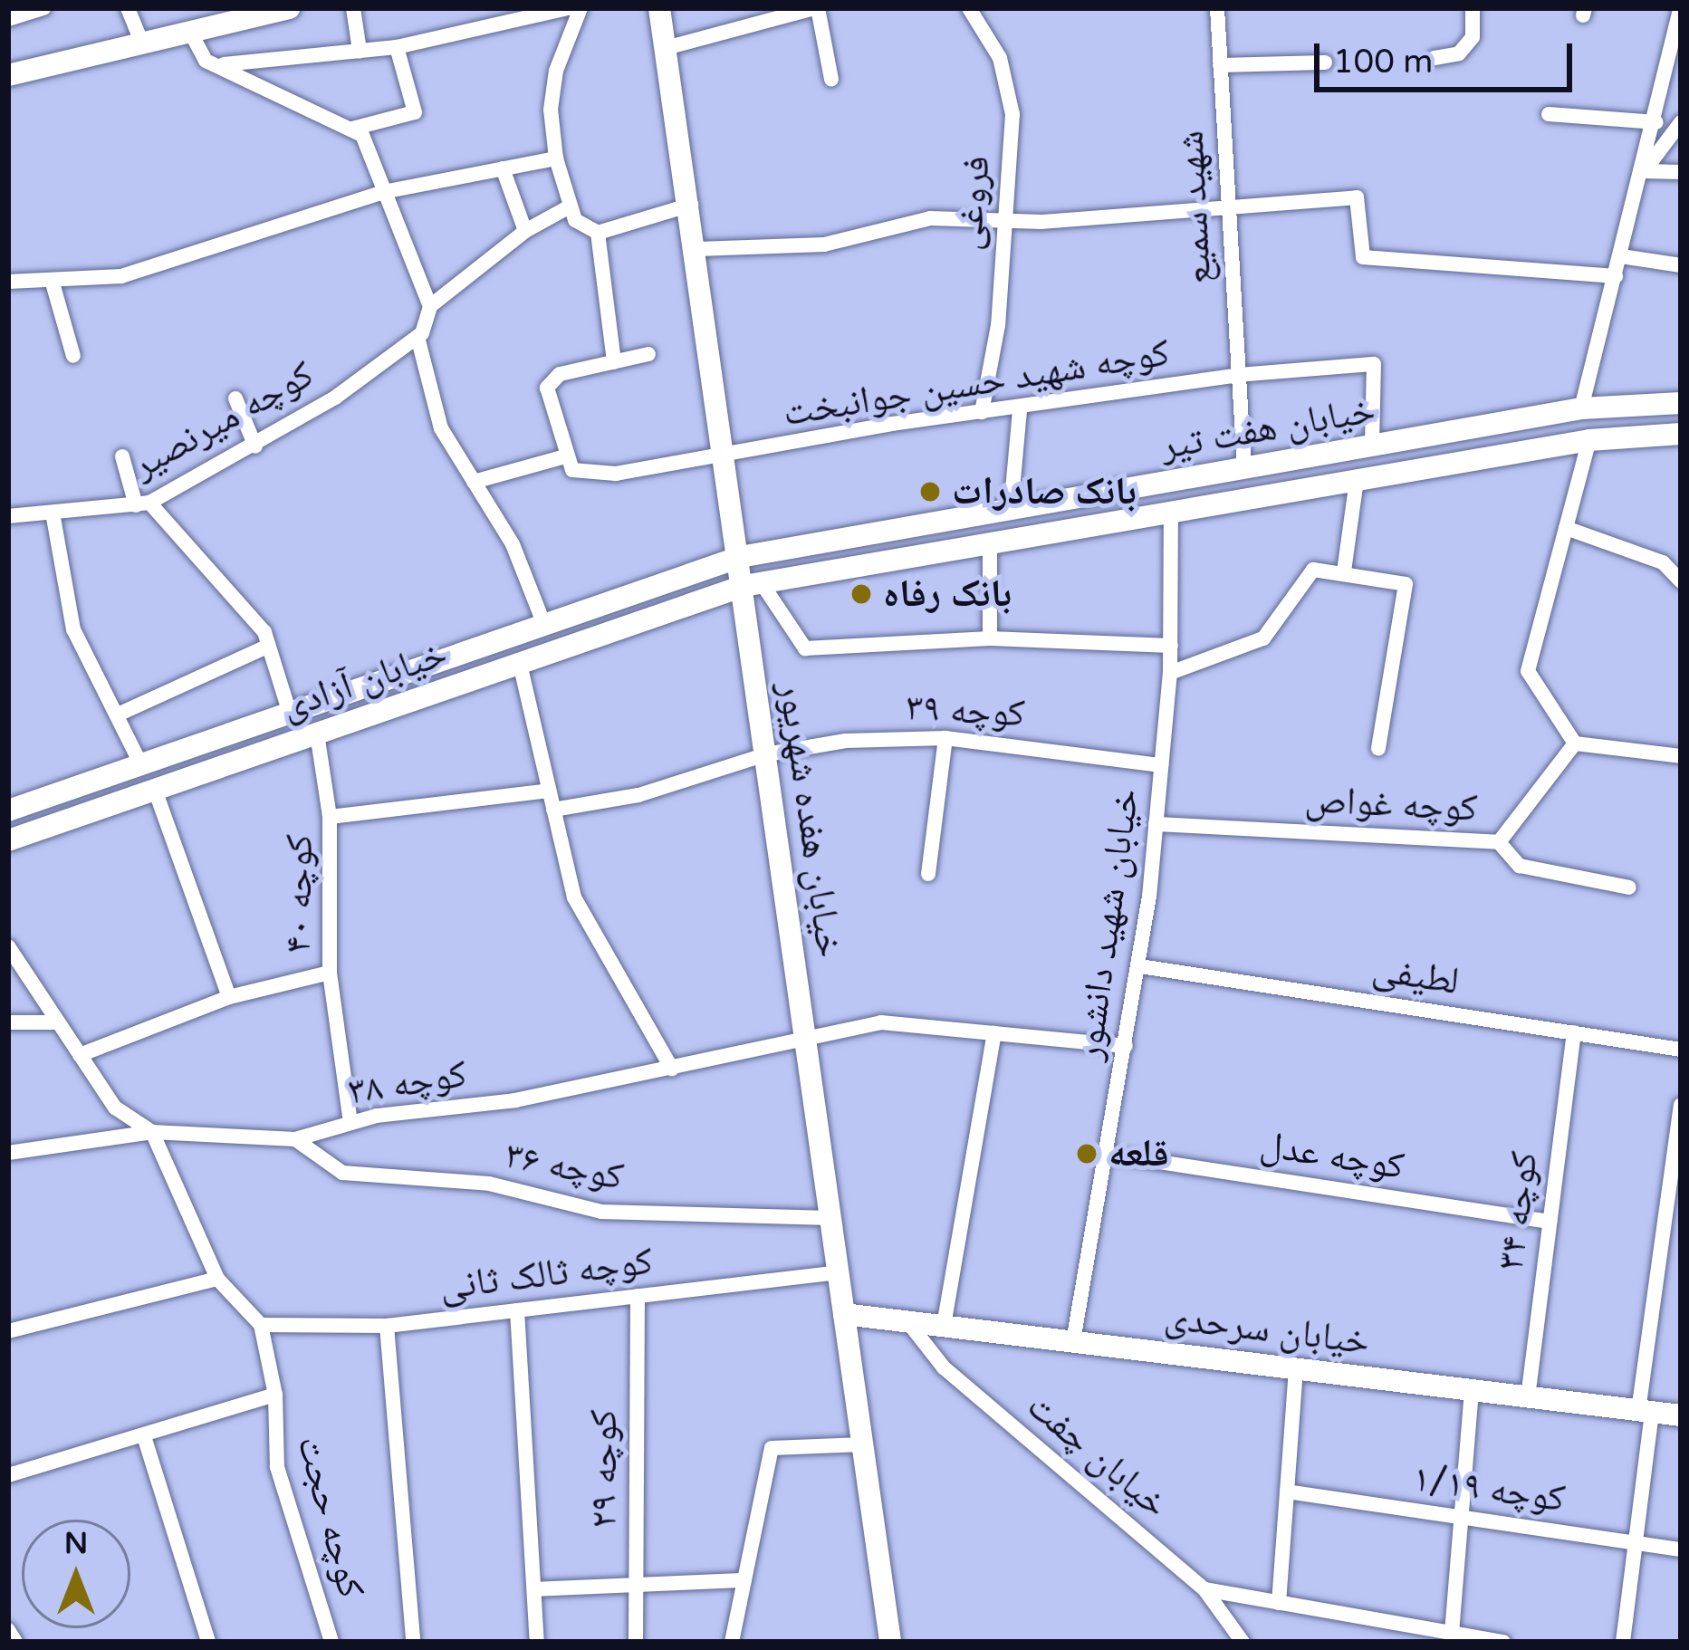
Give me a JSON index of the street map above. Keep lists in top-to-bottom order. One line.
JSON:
{"streets":{"street":["فروغی","شهید سمیع","کوچه شهید حسین جوانبخت","کوچه میرنصیر","خیابان هفت تیر","خیابان آزادی","کوچه ۳۹","کوچه غواص","خیابان هفده شهریور","کوچه ۴۰","خیابان شهید دانشور","لطیفی","کوچه ۳۸","کوچه عدل","کوچه ۳۶","کوچه ۳۴","کوچه ثالک ثانی","خیابان سرحدی","خیابان چفت","کوچه ۲۹","کوچه ۱/۱۹","کوچه حجت"]},"crossings":[["فروغی","کوچه شهید حسین جوانبخت"],["شهید سمیع","کوچه شهید حسین جوانبخت"],["شهید سمیع","خیابان هفت تیر"],["کوچه شهید حسین جوانبخت","خیابان هفت تیر"],["کوچه شهید حسین جوانبخت","خیابان هفده شهریور"],["خیابان هفت تیر","خیابان آزادی"],["خیابان هفت تیر","خیابان هفده شهریور"],["خیابان هفت تیر","خیابان شهید دانشور"],["خیابان آزادی","خیابان هفده شهریور"],["کوچه ۳۹","خیابان هفده شهریور"],["کوچه ۳۹","خیابان شهید دانشور"],["کوچه غواص","خیابان شهید دانشور"],["خیابان هفده شهریور","کوچه ۳۸"],["خیابان هفده شهریور","کوچه ۳۶"],["خیابان هفده شهریور","کوچه ثالک ثانی"],["خیابان هفده شهریور","خیابان سرحدی"],["کوچه ۴۰","کوچه ۳۸"],["خیابان شهید دانشور","لطیفی"],["خیابان شهید دانشور","کوچه ۳۸"],["خیابان شهید دانشور","کوچه عدل"],["خیابان شهید دانشور","خیابان سرحدی"],["لطیفی","کوچه ۳۴"],["کوچه ۳۸","کوچه ۳۶"],["کوچه عدل","کوچه ۳۴"],["کوچه ۳۴","خیابان سرحدی"],["کوچه ثالک ثانی","کوچه ۲۹"],["کوچه ثالک ثانی","کوچه حجت"],["خیابان سرحدی","خیابان چفت"]],"places":["بانک صادرات","بانک رفاه","قلعه"],"scale_bar":"100 m","north":"top"}
